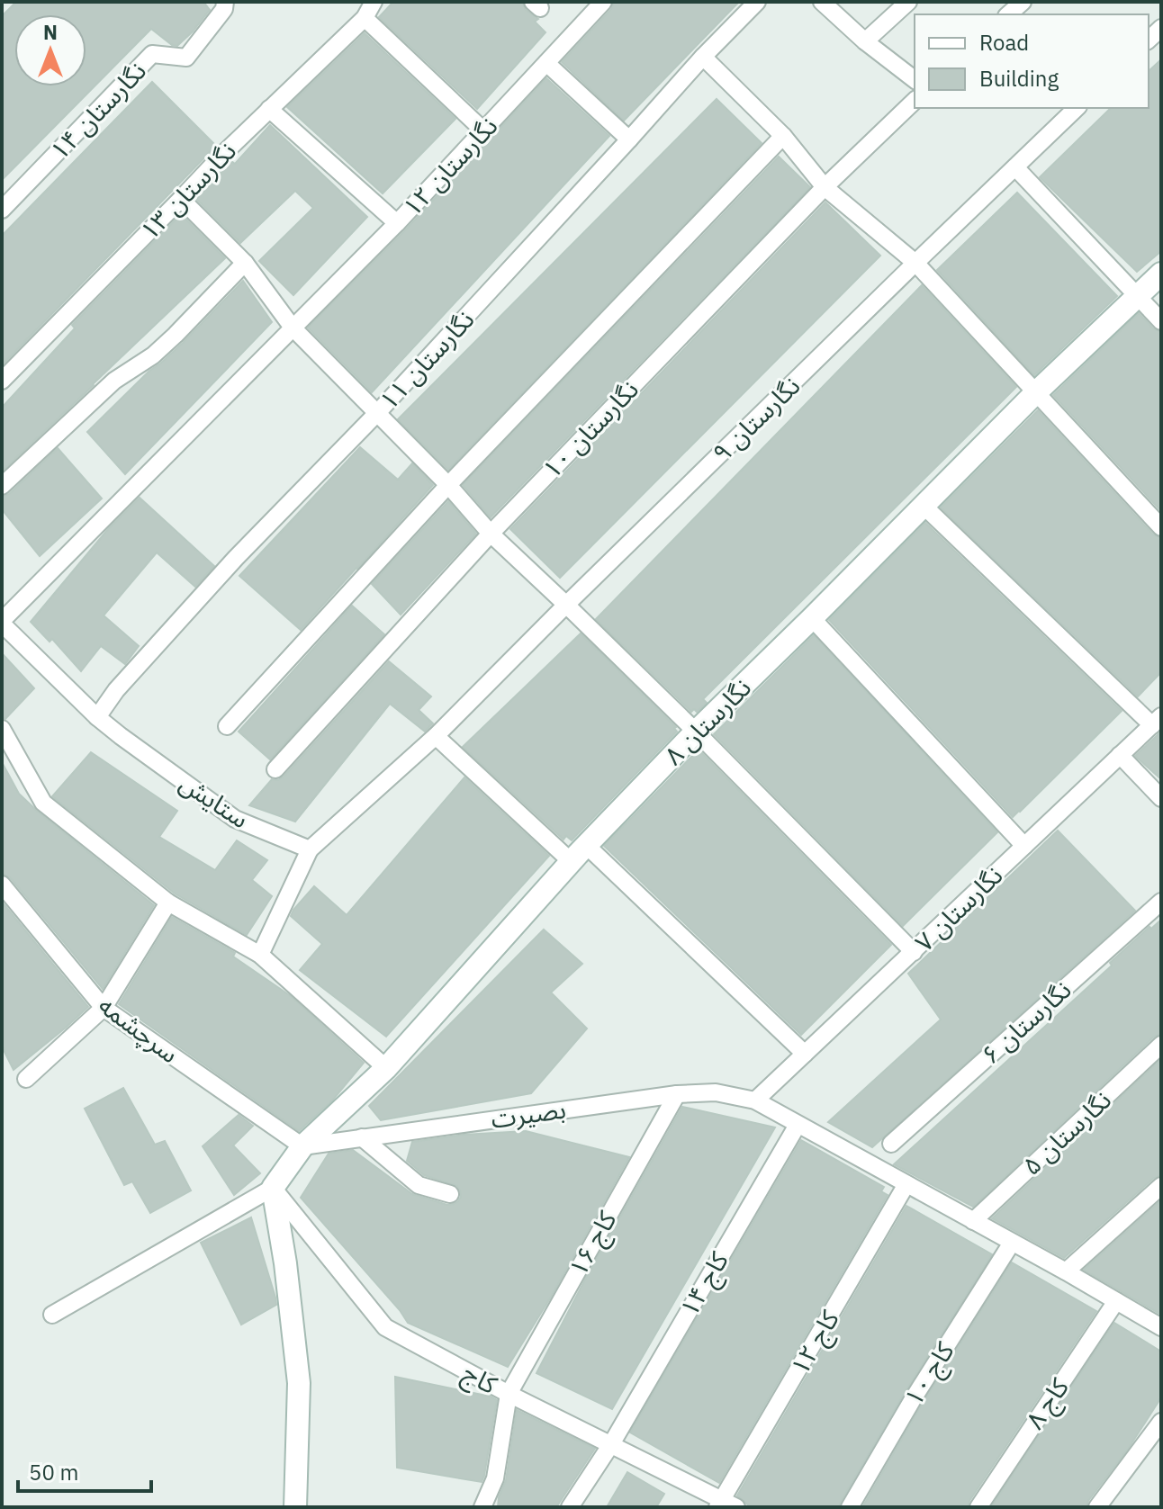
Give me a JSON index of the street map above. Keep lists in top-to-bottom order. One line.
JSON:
{"streets":{"street":["نگارستان ۱۴","نگارستان ۱۲","نگارستان ۱۳","نگارستان ۱۱","نگارستان ۹","نگارستان ۱۰","نگارستان ۸","ستایش","نگارستان ۷","نگارستان ۶","سرچشمه","بصیرت","نگارستان ۵","کاج ۱۶","کاج ۱۴","کاج ۱۲","کاج ۱۰","کاج","کاج ۸"]},"crossings":[["نگارستان ۱۲","ستایش"],["نگارستان ۱۱","ستایش"],["نگارستان ۸","سرچشمه"],["نگارستان ۸","بصیرت"],["نگارستان ۸","کاج"],["نگارستان ۷","بصیرت"],["سرچشمه","بصیرت"],["بصیرت","نگارستان ۵"],["بصیرت","کاج ۱۶"],["بصیرت","کاج ۱۴"],["بصیرت","کاج ۱۲"],["بصیرت","کاج ۱۰"],["بصیرت","کاج ۸"],["کاج ۱۶","کاج"],["کاج ۱۴","کاج"],["کاج ۱۲","کاج"]],"legend":["Road","Building"],"scale_bar":"50 m","north":"top"}
